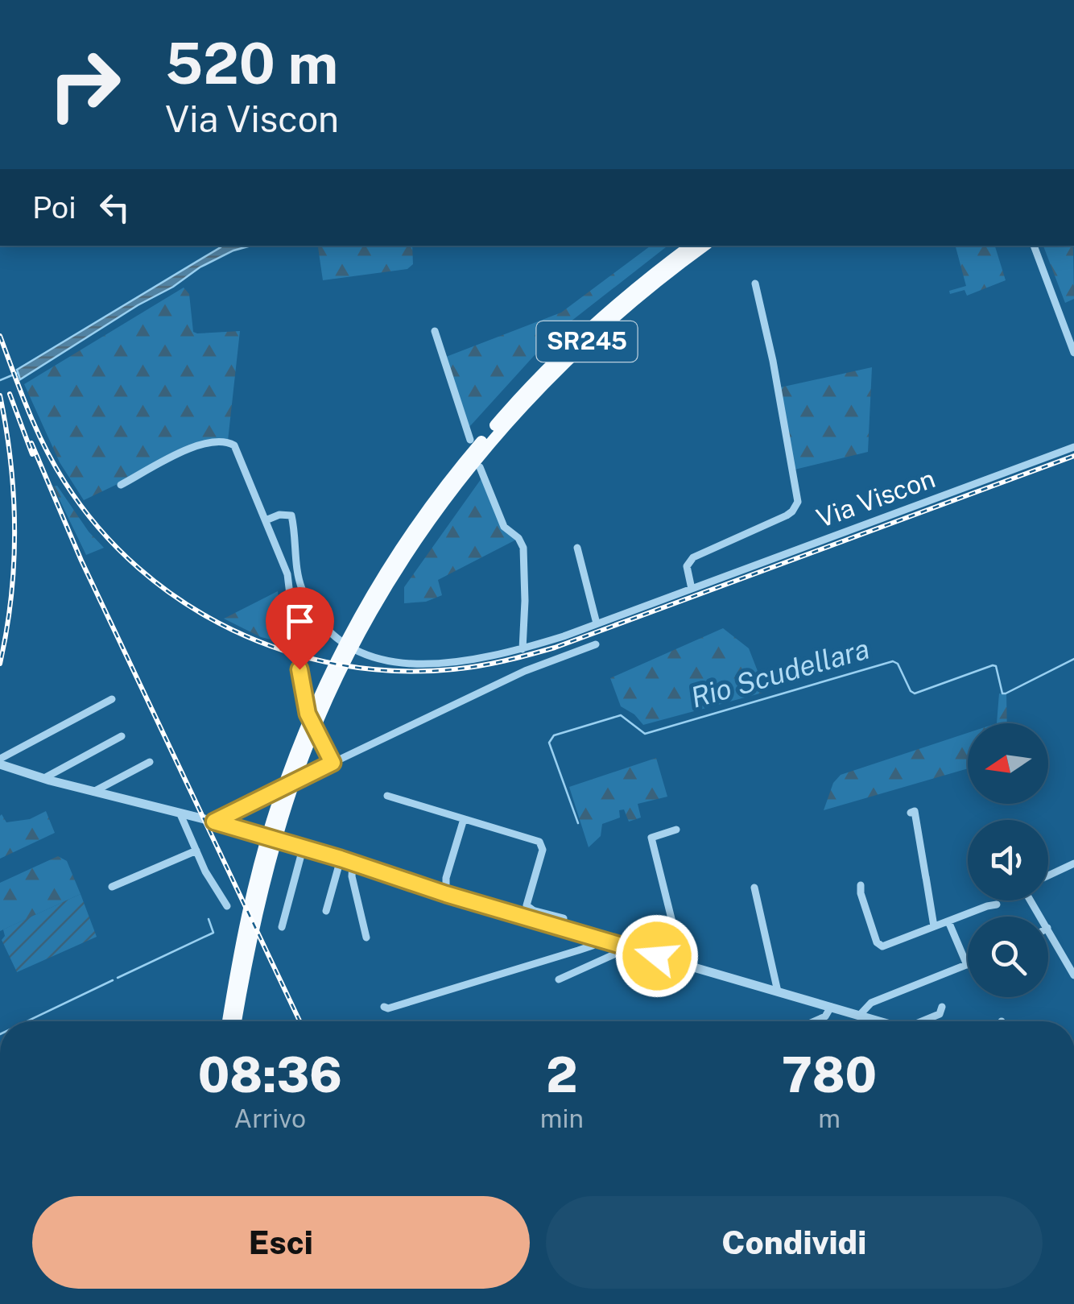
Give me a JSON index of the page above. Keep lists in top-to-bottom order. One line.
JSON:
{"streets":{"highway":["SR245"],"street":["Via Viscon"]},"water":["Rio Scudellara"],"north":"left","page":{"turn":["520 m","Via Viscon"],"then":"Poi","eta":["08:36","Arrivo","2","min","780","m"],"buttons":["Esci","Condividi"]}}
